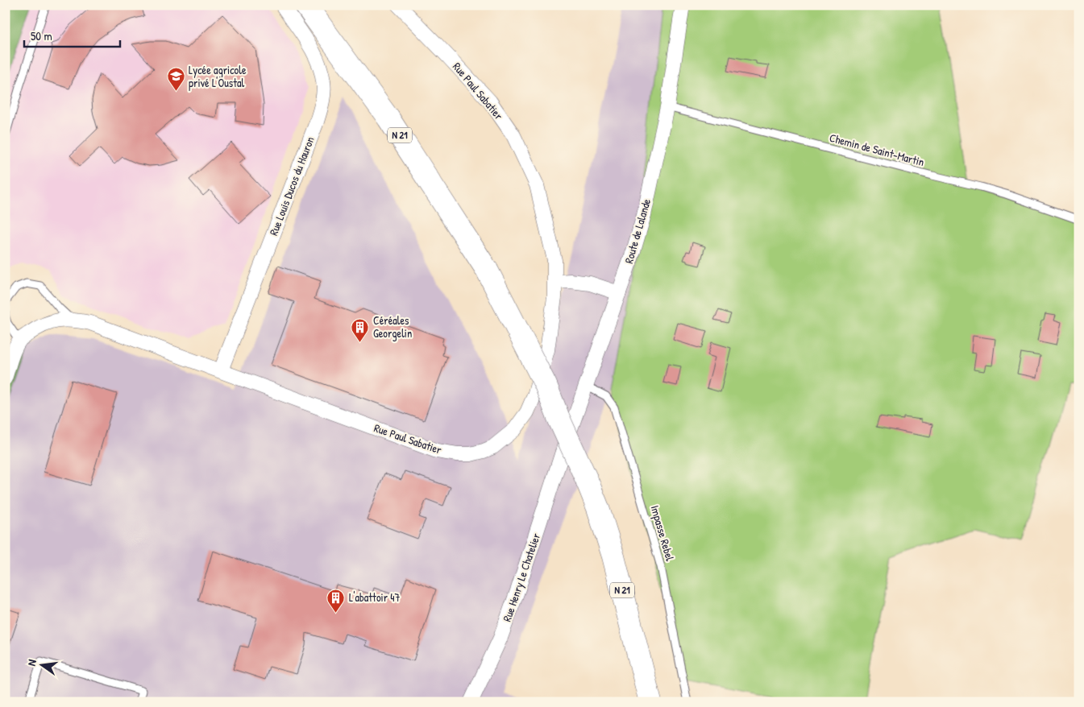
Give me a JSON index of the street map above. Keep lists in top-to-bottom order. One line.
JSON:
{"streets":{"main road":["N 21"],"street":["Rue Paul Sabatier","Rue Louis Ducos du Hauron","Route de Lalande","Rue Henry Le Chatelier"],"lane":["Chemin de Saint-Martin","Impasse Rebel"]},"crossings":[["Rue Paul Sabatier","Rue Louis Ducos du Hauron"],["Chemin de Saint-Martin","Route de Lalande"],["Route de Lalande","Impasse Rebel"],["Route de Lalande","Rue Henry Le Chatelier"]],"places":{"school or university":["Lycée agricole privé L'Oustal"],"building":["Céréales Georgelin","L'abattoir 47"]},"scale_bar":"50 m","north":"left"}
